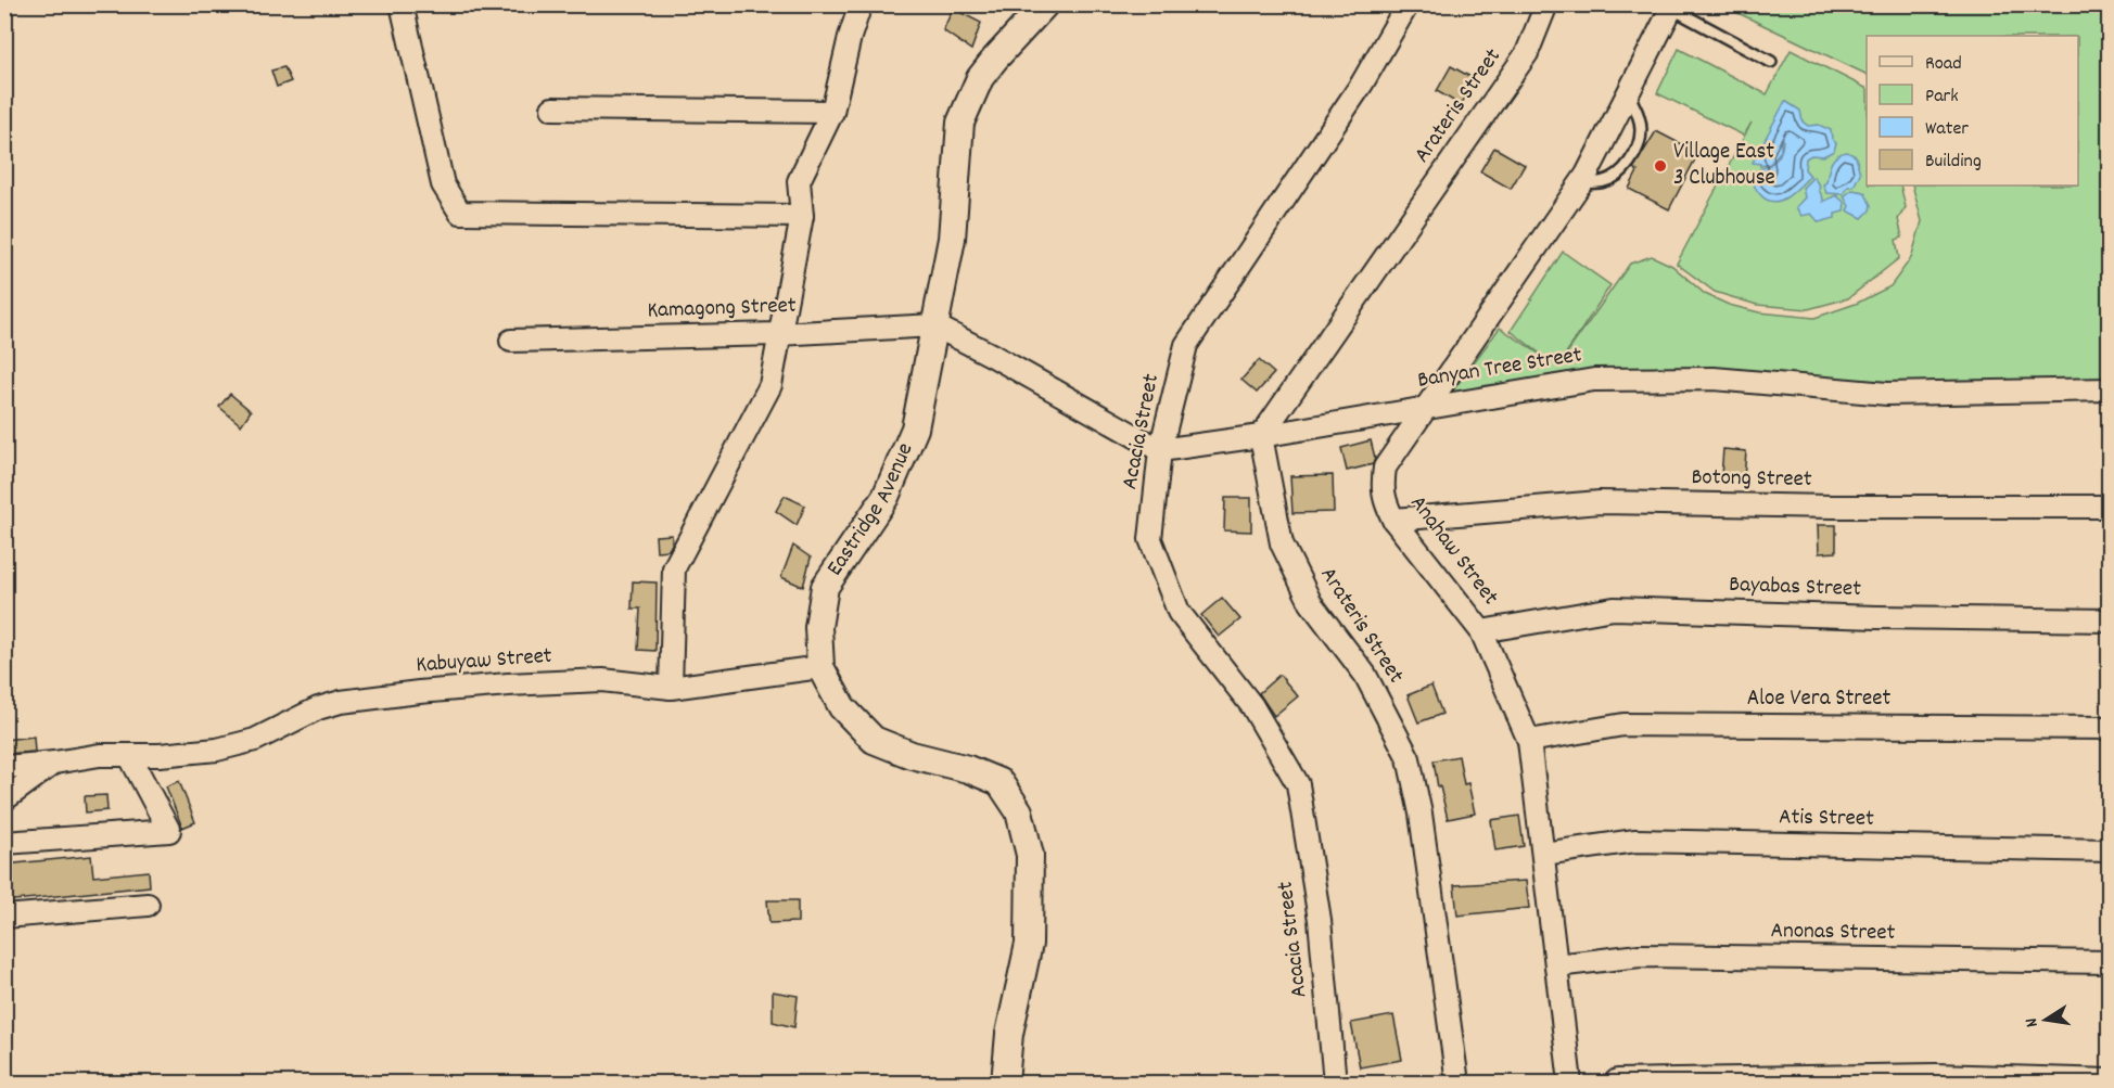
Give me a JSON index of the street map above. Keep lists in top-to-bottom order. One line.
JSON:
{"streets":{"street":["Arateris Street","Kamagong Street","Banyan Tree Street","Acacia Street","Botong Street","Eastridge Avenue","Anahaw Street","Bayabas Street","Kabuyaw Street","Aloe Vera Street","Atis Street","Anonas Street"]},"crossings":[["Arateris Street","Banyan Tree Street"],["Kamagong Street","Eastridge Avenue"],["Banyan Tree Street","Acacia Street"],["Banyan Tree Street","Anahaw Street"],["Botong Street","Anahaw Street"],["Eastridge Avenue","Kabuyaw Street"],["Anahaw Street","Bayabas Street"],["Anahaw Street","Aloe Vera Street"],["Anahaw Street","Atis Street"],["Anahaw Street","Anonas Street"]],"places":["Village East 3 Clubhouse"],"legend":["Road","Park","Water","Building"],"north":"left"}
